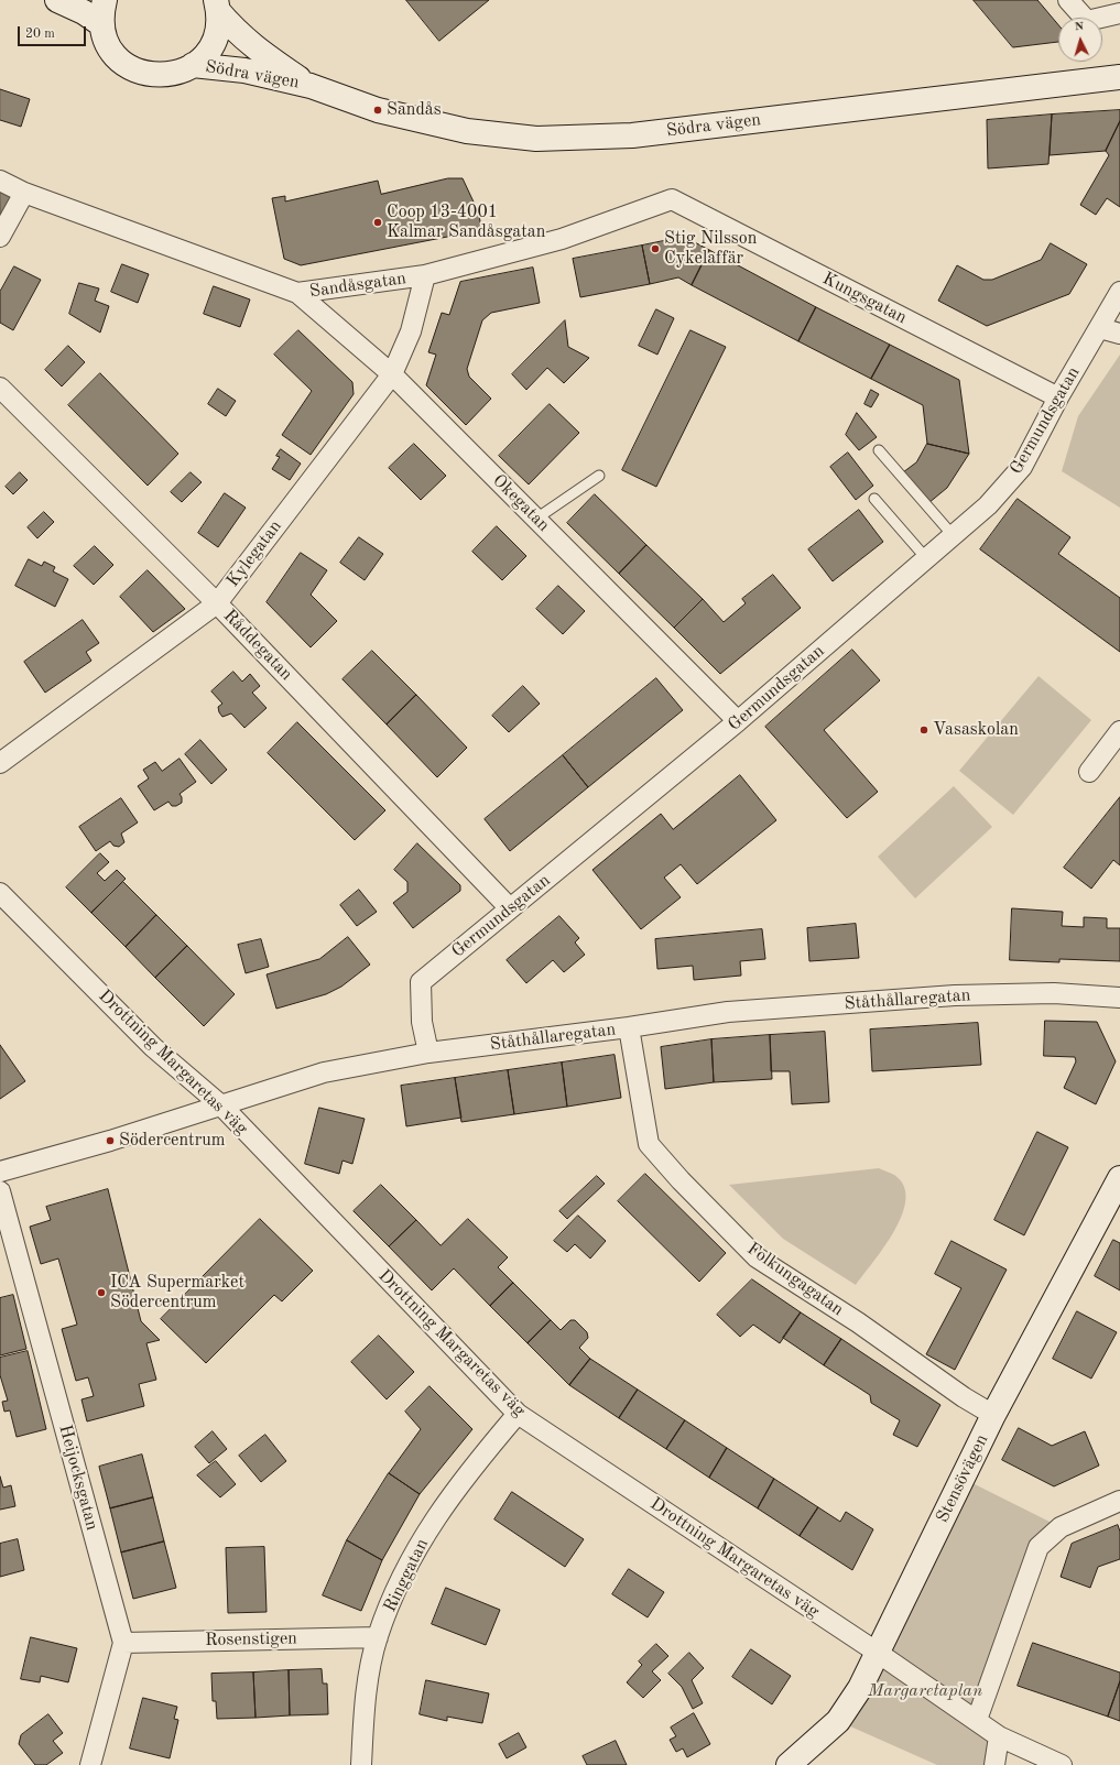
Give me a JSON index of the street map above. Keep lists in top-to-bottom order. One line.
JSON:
{"streets":{"main road":["Södra vägen","Stensövägen"],"street":["Sandåsgatan","Kungsgatan","Germundsgatan","Okegatan","Kylegatan","Råddegatan","Ståthållaregatan","Drottning Margaretas väg","Folkungagatan","Heijocksgatan","Ringgatan","Rosenstigen"]},"crossings":[["Sandåsgatan","Kungsgatan"],["Sandåsgatan","Okegatan"],["Sandåsgatan","Kylegatan"],["Kungsgatan","Germundsgatan"],["Germundsgatan","Okegatan"],["Germundsgatan","Råddegatan"],["Germundsgatan","Ståthållaregatan"],["Okegatan","Kylegatan"],["Kylegatan","Råddegatan"],["Ståthållaregatan","Drottning Margaretas väg"],["Ståthållaregatan","Folkungagatan"],["Drottning Margaretas väg","Stensövägen"],["Drottning Margaretas väg","Ringgatan"],["Folkungagatan","Stensövägen"],["Heijocksgatan","Rosenstigen"],["Ringgatan","Rosenstigen"]],"parks":["Margaretaplan"],"places":["Sandås","Coop 13-4001 Kalmar Sandåsgatan","Stig Nilsson Cykelaffär","Vasaskolan","Södercentrum","ICA Supermarket Södercentrum"],"scale_bar":"20 m","north":"top"}
